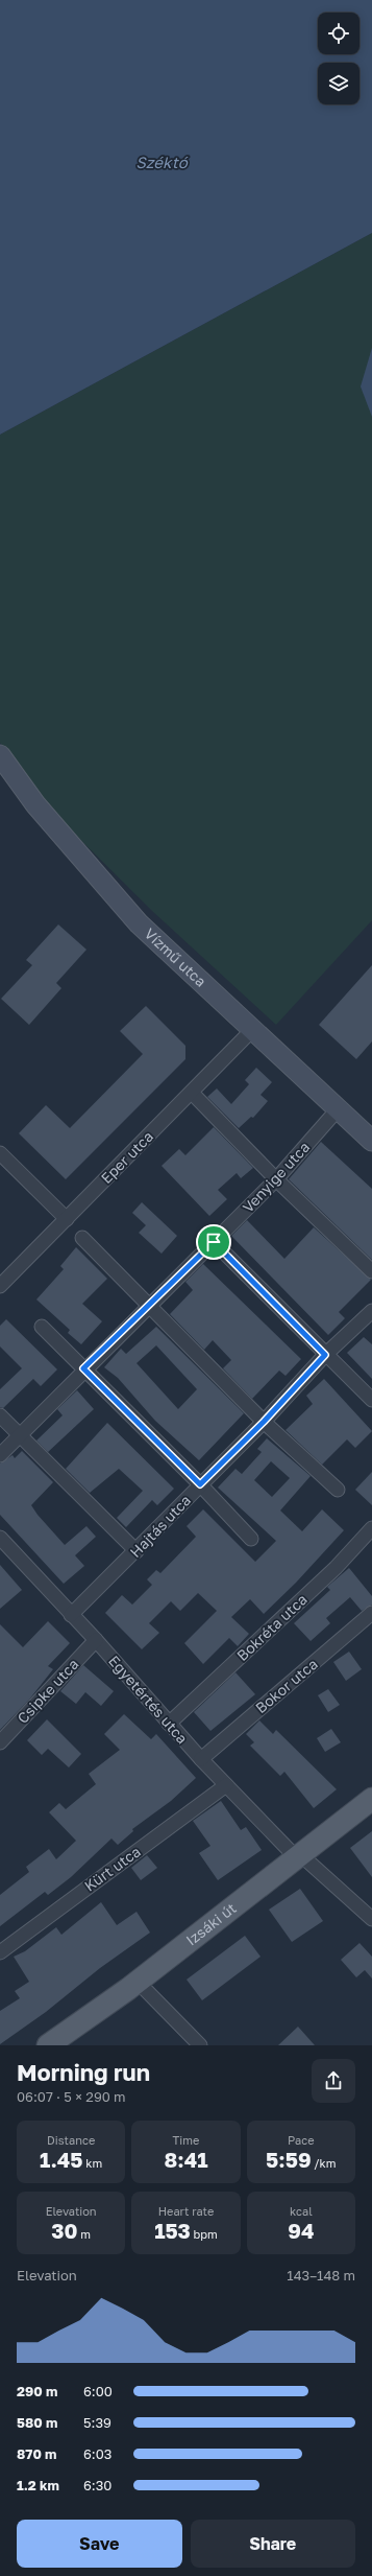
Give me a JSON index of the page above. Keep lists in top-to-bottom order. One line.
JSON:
{"streets":{"main road":["Vízmű utca","Izsáki út"],"street":["Eper utca","Venyige utca","Hajtás utca","Bokréta utca","Bokor utca","Csipke utca","Egyetértés utca","Kürt utca"]},"crossings":[["Vízmű utca","Eper utca"],["Vízmű utca","Venyige utca"],["Hajtás utca","Egyetértés utca"],["Bokréta utca","Egyetértés utca"],["Bokor utca","Egyetértés utca"],["Csipke utca","Egyetértés utca"],["Egyetértés utca","Kürt utca"],["Egyetértés utca","Izsáki út"]],"water":["Széktó"],"page":{"heading":["Morning run","06:07 · 5 × 290 m"],"stats":[["Distance","1.45 km"],["Time","8:41"],["Pace","5:59 /km"],["Elevation","30 m"],["Heart rate","153 bpm"],["kcal","94"]],"chart":["Elevation","143–148 m"],"list":[{"name":"290 m","note":"6:00"},{"name":"580 m","note":"5:39"},{"name":"870 m","note":"6:03"},{"name":"1.2 km","note":"6:30"}],"buttons":["Save","Share"]}}
